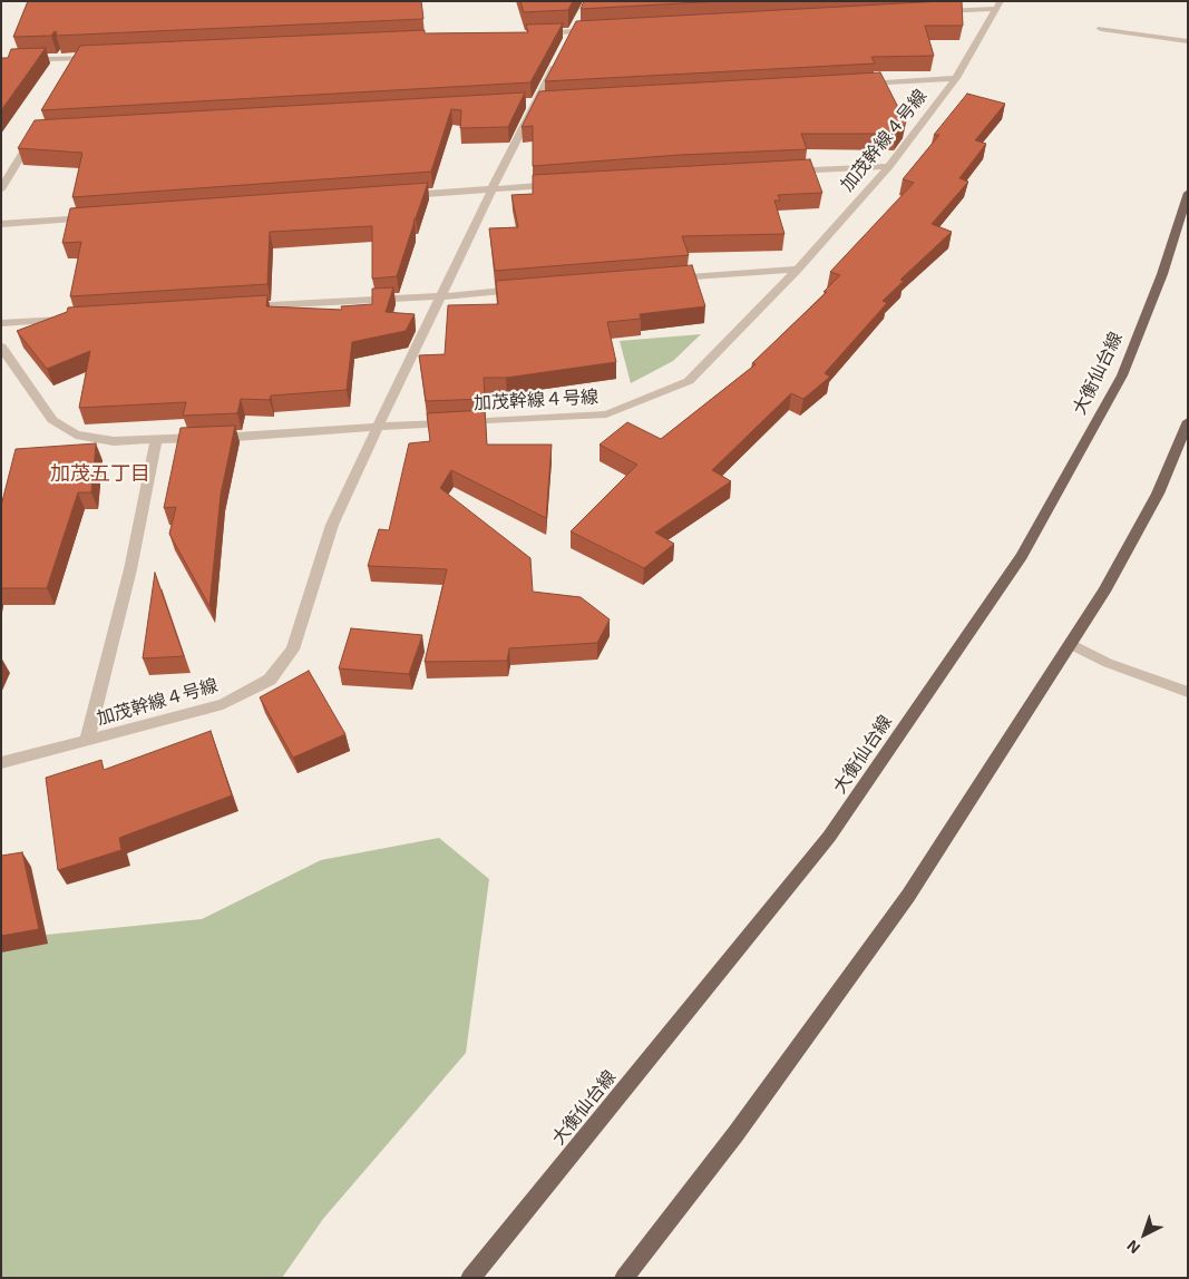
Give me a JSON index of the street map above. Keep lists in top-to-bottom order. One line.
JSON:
{"streets":{"main road":["大衡仙台線"],"street":["加茂幹線４号線"]},"districts":["加茂五丁目"],"north":"bottom left"}
